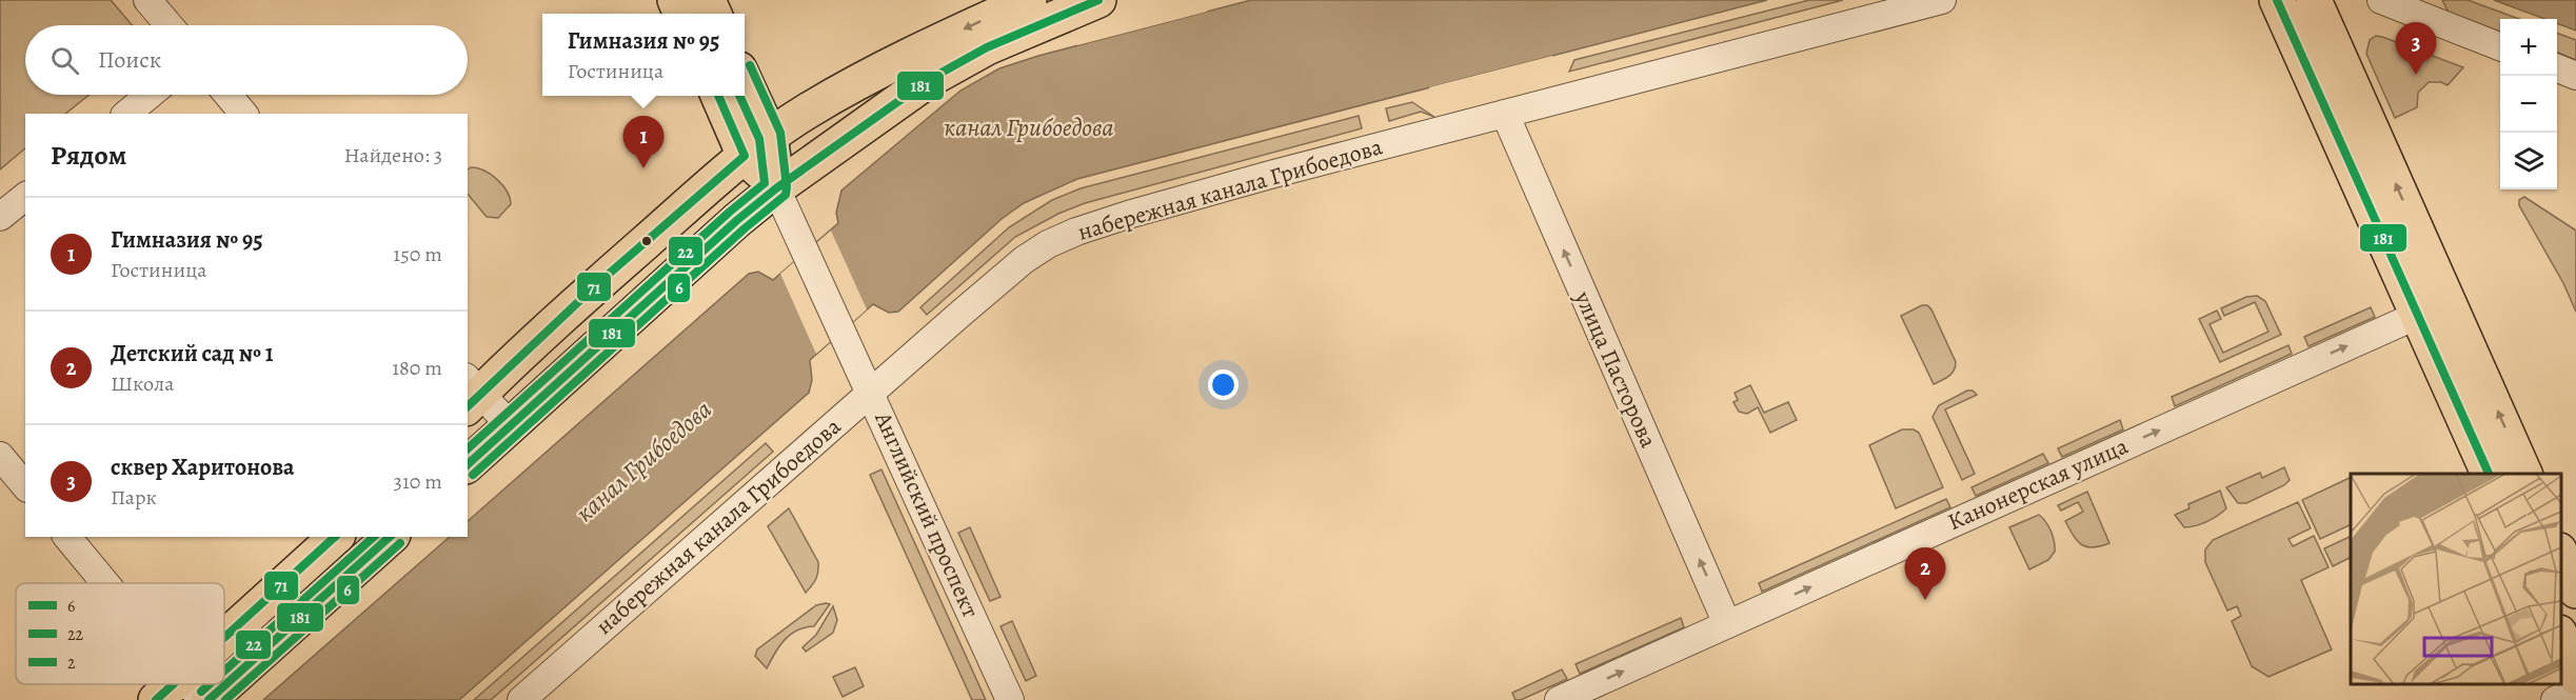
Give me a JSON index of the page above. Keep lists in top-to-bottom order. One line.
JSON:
{"streets":{"street":["набережная канала Грибоедова","улица Пасторова","Канонерская улица","Английский проспект"]},"crossings":[["набережная канала Грибоедова","улица Пасторова"],["набережная канала Грибоедова","Английский проспект"],["улица Пасторова","Канонерская улица"]],"one_way":["улица Пасторова","Канонерская улица"],"water":["канал Грибоедова"],"lines":["transit line 181","transit line 6","transit line 22","transit line 71"],"legend":["6","22","2"],"page":{"popup":["Гимназия № 95","Гостиница"],"map_buttons":["+","−"],"pins":["3","1","2"],"search":"Поиск","heading":["Рядом","Найдено: 3"],"list":[{"mark":"1","name":"Гимназия № 95","note":"Гостиница","value":"150 m"},{"mark":"2","name":"Детский сад № 1","note":"Школа","value":"180 m"},{"mark":"3","name":"сквер Харитонова","note":"Парк","value":"310 m"}]}}
